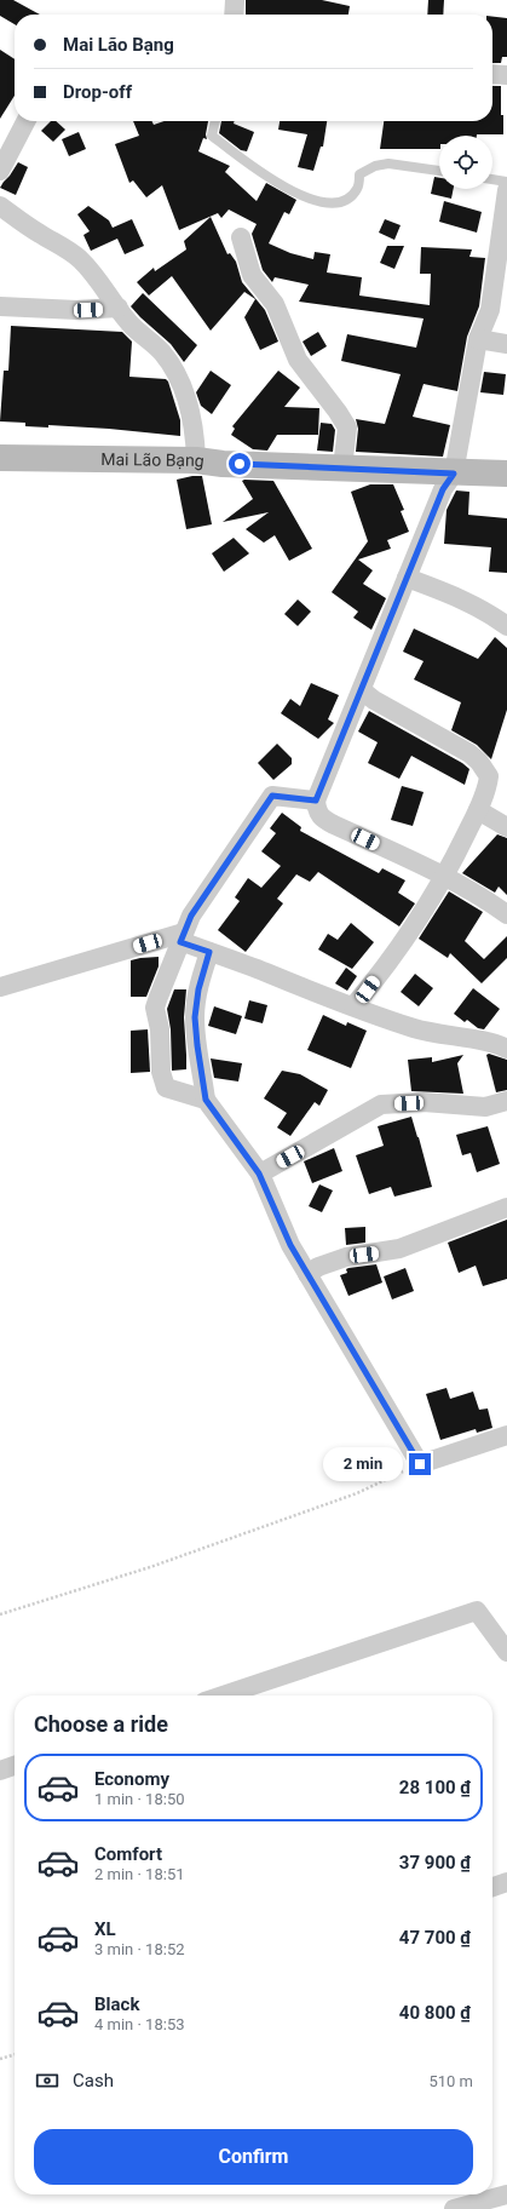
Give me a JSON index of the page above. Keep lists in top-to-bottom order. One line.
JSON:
{"streets":{"street":["Mai Lão Bạng"]},"page":{"banner":["Mai Lão Bạng","Drop-off"],"bubble":"2 min","heading":"Choose a ride","list":[{"name":"Economy","note":"1 min · 18:50","value":"28 100 ₫"},{"name":"Comfort","note":"2 min · 18:51","value":"37 900 ₫"},{"name":"XL","note":"3 min · 18:52","value":"47 700 ₫"},{"name":"Black","note":"4 min · 18:53","value":"40 800 ₫"}],"pay":["Cash","510 m"],"buttons":"Confirm"}}
